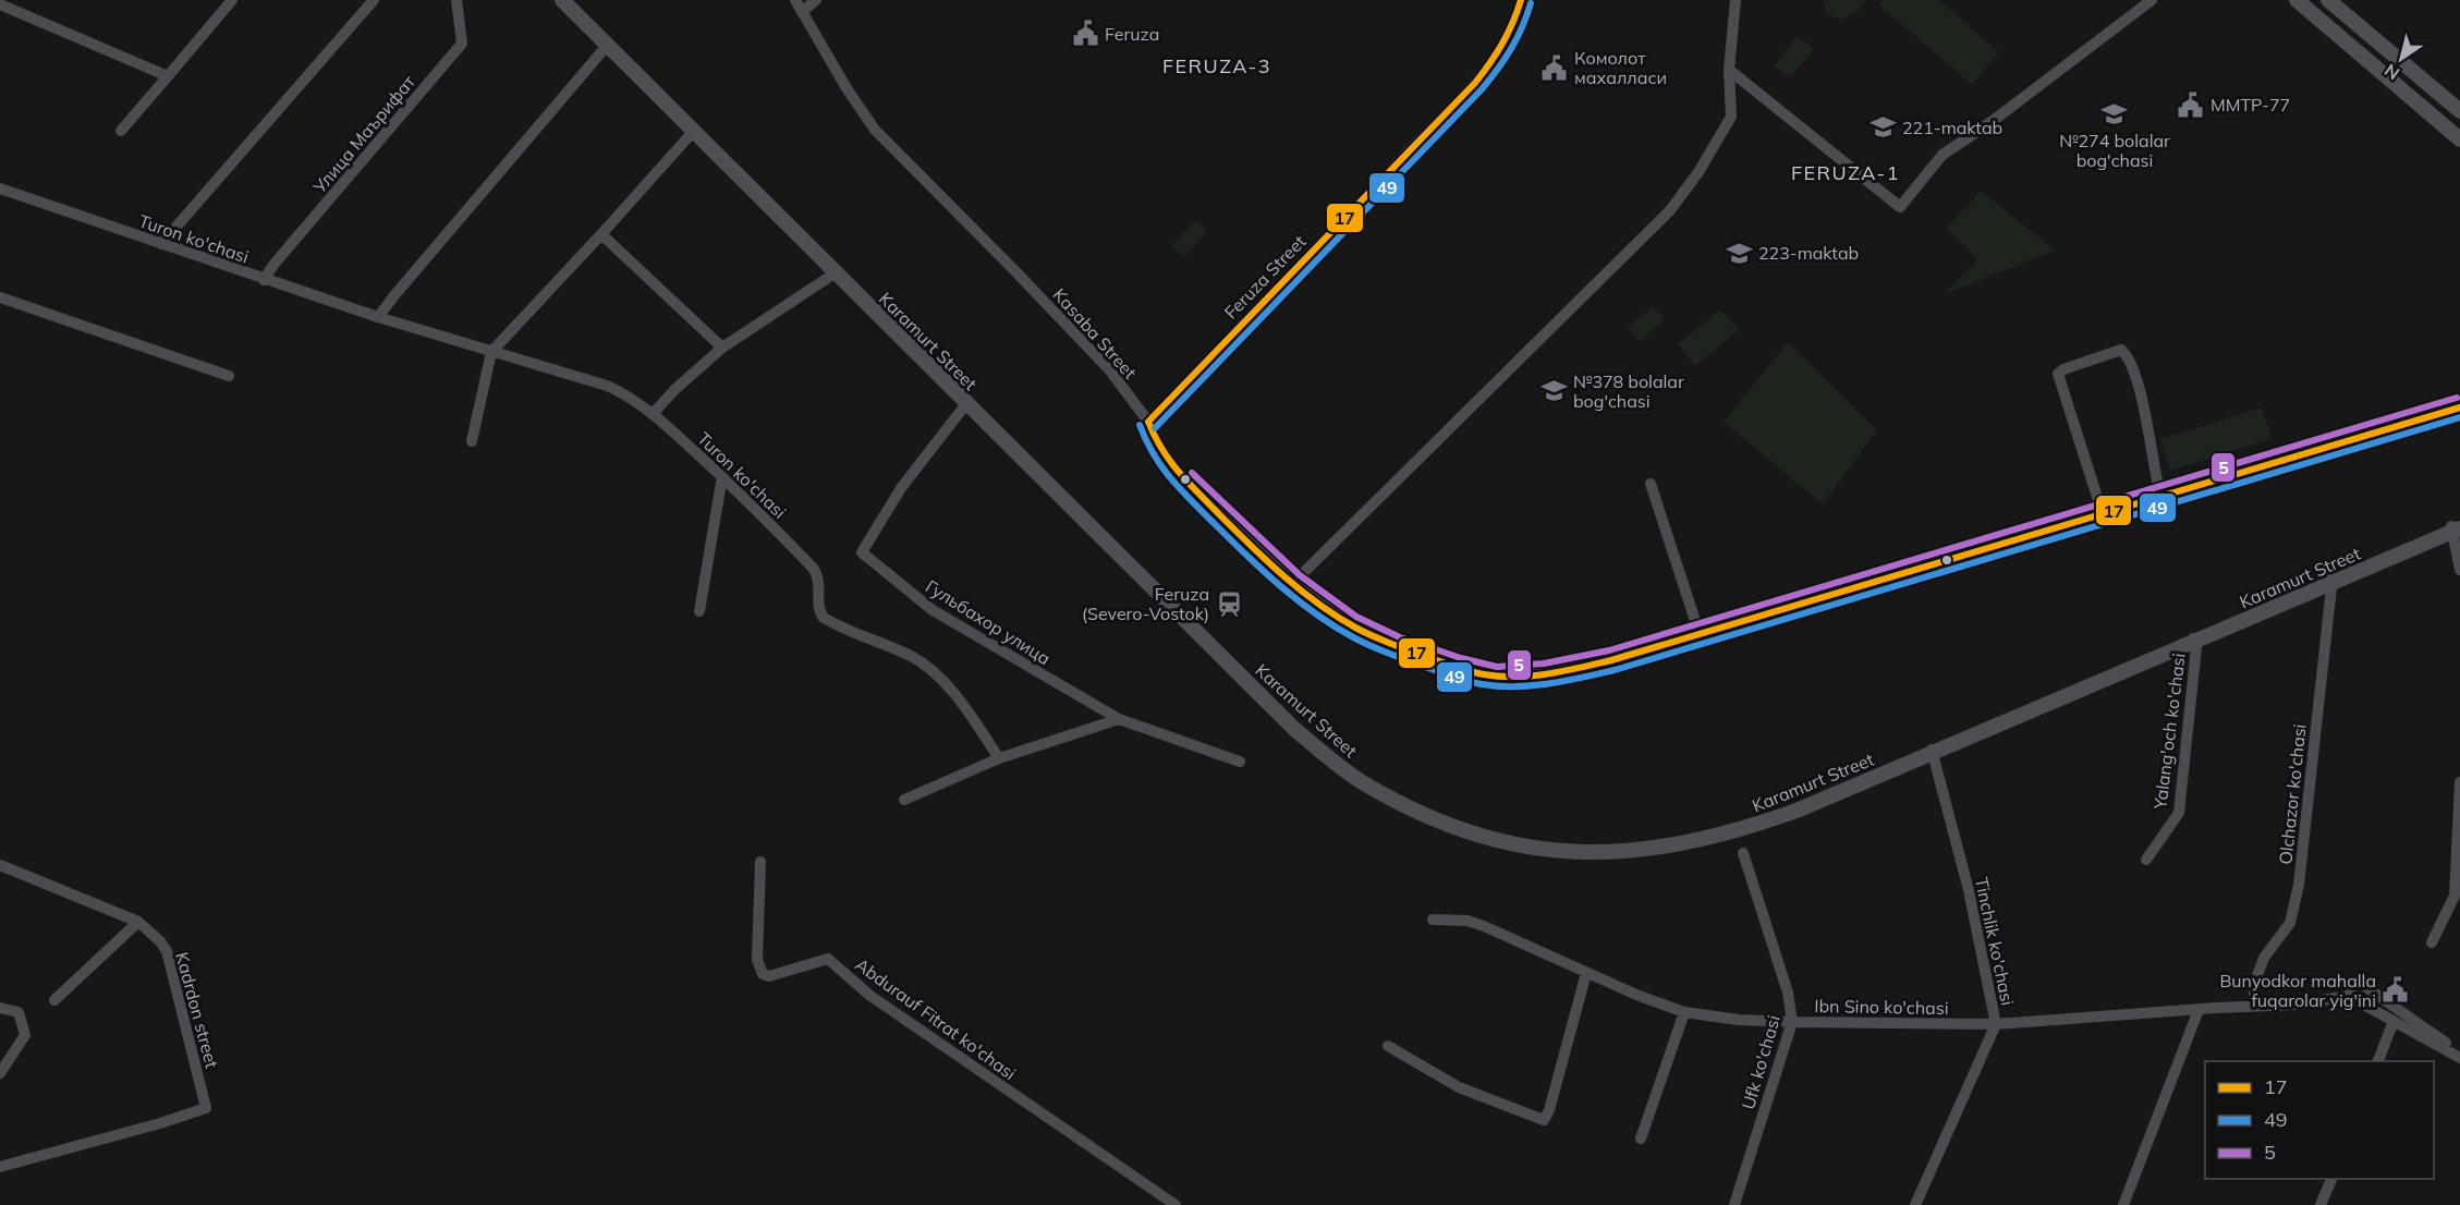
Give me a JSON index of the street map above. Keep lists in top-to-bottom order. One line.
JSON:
{"streets":{"main road":["Karamurt Street"],"street":["Улица Маърифат","Turon ko'chasi","Feruza Street","Kasaba Street","Гульбахор улица","Yalang'och ko'chasi","Olchazor ko'chasi","Tinchlik ko'chasi","Ibn Sino ko'chasi","Kadrdon street","Abdurauf Fitrat ko'chasi","Ufk ko'chasi"]},"crossings":[["Улица Маърифат","Turon ko'chasi"],["Feruza Street","Kasaba Street"],["Karamurt Street","Гульбахор улица"],["Karamurt Street","Yalang'och ko'chasi"],["Karamurt Street","Olchazor ko'chasi"],["Karamurt Street","Tinchlik ko'chasi"],["Olchazor ko'chasi","Ibn Sino ko'chasi"],["Tinchlik ko'chasi","Ibn Sino ko'chasi"],["Ibn Sino ko'chasi","Ufk ko'chasi"]],"districts":["FERUZA-3","FERUZA-1"],"places":{"public building":["Feruza","Комолот махалласи","MMTP-77","Bunyodkor mahalla fuqarolar yig'ini"],"school or university":["№274 bolalar bog'chasi","221-maktab","223-maktab","№378 bolalar bog'chasi"],"station":["Feruza (Severo-Vostok)"]},"lines":["transit line 17","transit line 49","transit line 5"],"legend":["17","49","5"],"north":"bottom left"}
